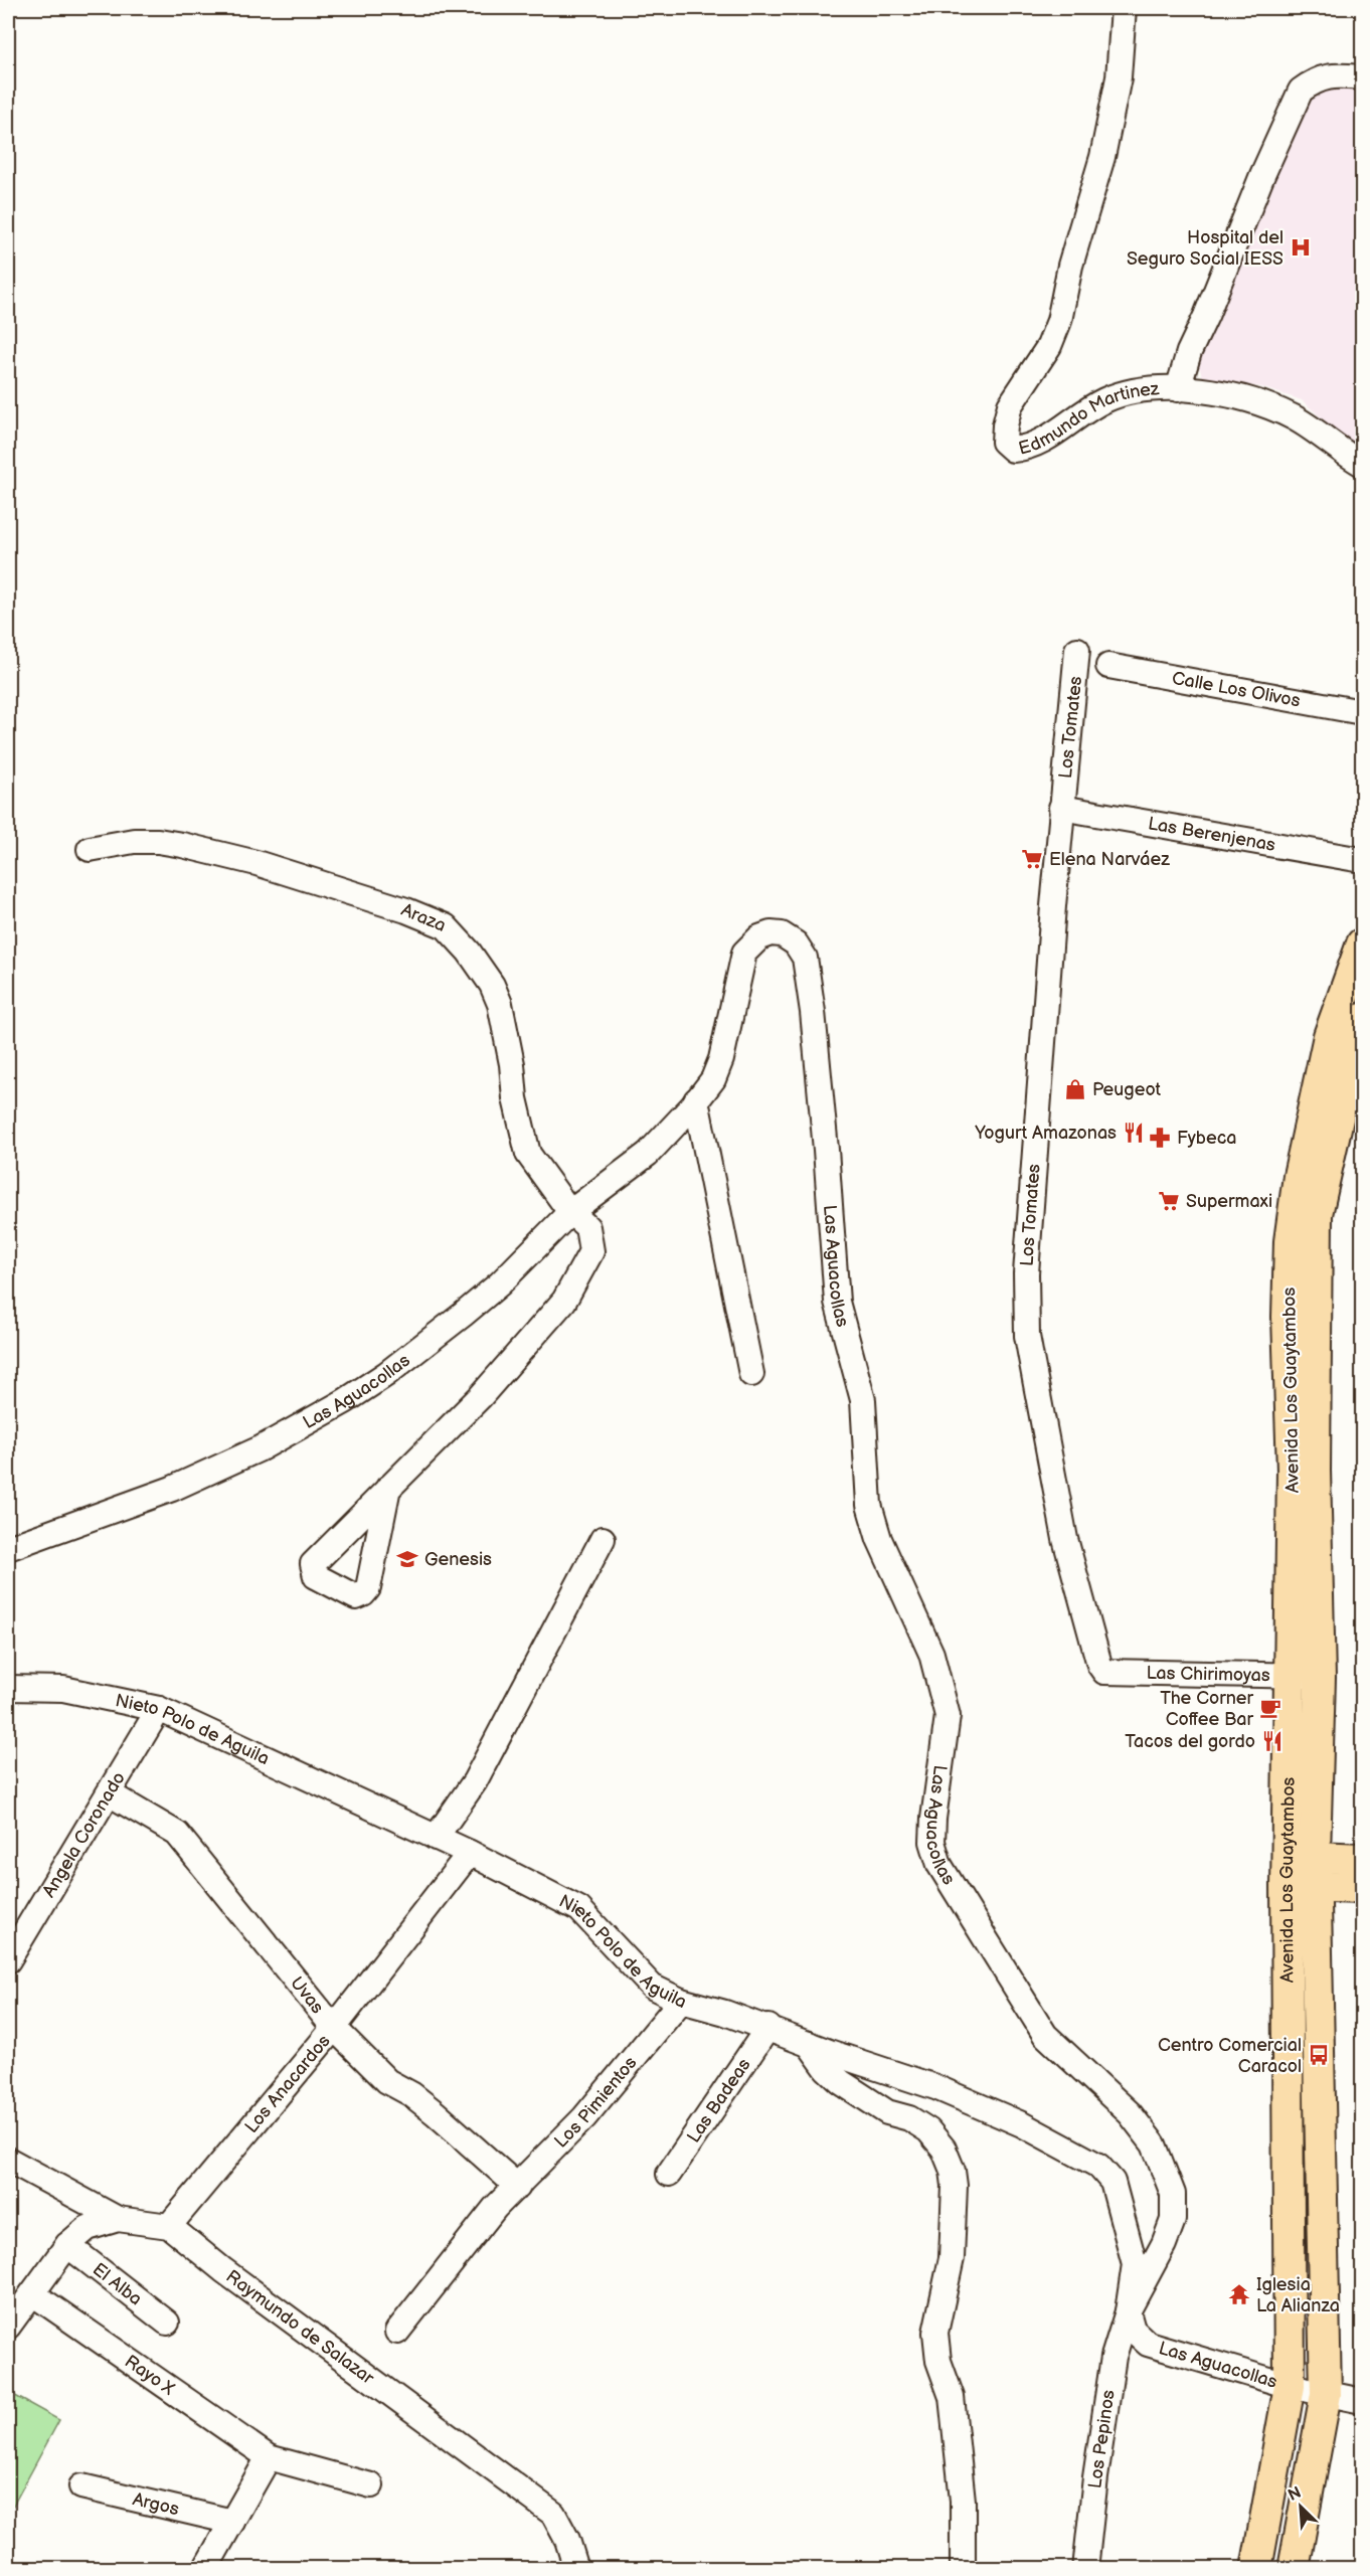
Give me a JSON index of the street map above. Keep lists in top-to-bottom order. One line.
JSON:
{"streets":{"main road":["Avenida Los Guaytambos"],"street":["Edmundo Martinez","Calle Los Olivos","Los Tomates","Las Berenjenas","Araza","Las Aguacollas","Las Chirimoyas","Nieto Polo de Aguila","Angela Coronado","Uvas","Los Anacardos","Las Badeas","Los Pimientos","El Alba","Raymundo de Salazar","Rayo X","Los Pepinos","Argos"]},"crossings":[["Los Tomates","Las Berenjenas"],["Los Tomates","Las Chirimoyas"],["Araza","Las Aguacollas"],["Las Aguacollas","Avenida Los Guaytambos"],["Las Aguacollas","Nieto Polo de Aguila"],["Las Aguacollas","Los Pepinos"],["Avenida Los Guaytambos","Las Chirimoyas"],["Nieto Polo de Aguila","Angela Coronado"],["Nieto Polo de Aguila","Los Anacardos"],["Nieto Polo de Aguila","Las Badeas"],["Nieto Polo de Aguila","Los Pimientos"],["Nieto Polo de Aguila","Los Pepinos"],["Angela Coronado","Uvas"],["Uvas","Los Anacardos"],["Uvas","Los Pimientos"],["Los Anacardos","Raymundo de Salazar"]],"places":{"hospital":["Hospital del Seguro Social IESS"],"supermarket":["Elena Narváez","Supermaxi"],"shop":["Peugeot"],"restaurant":["Yogurt Amazonas","Tacos del gordo"],"pharmacy":["Fybeca"],"school or university":["Genesis"],"cafe":["The Corner Coffee Bar"],"bus stop":["Centro Comercial Caracol"],"temple":["Iglesia La Alianza"]},"north":"top left"}
